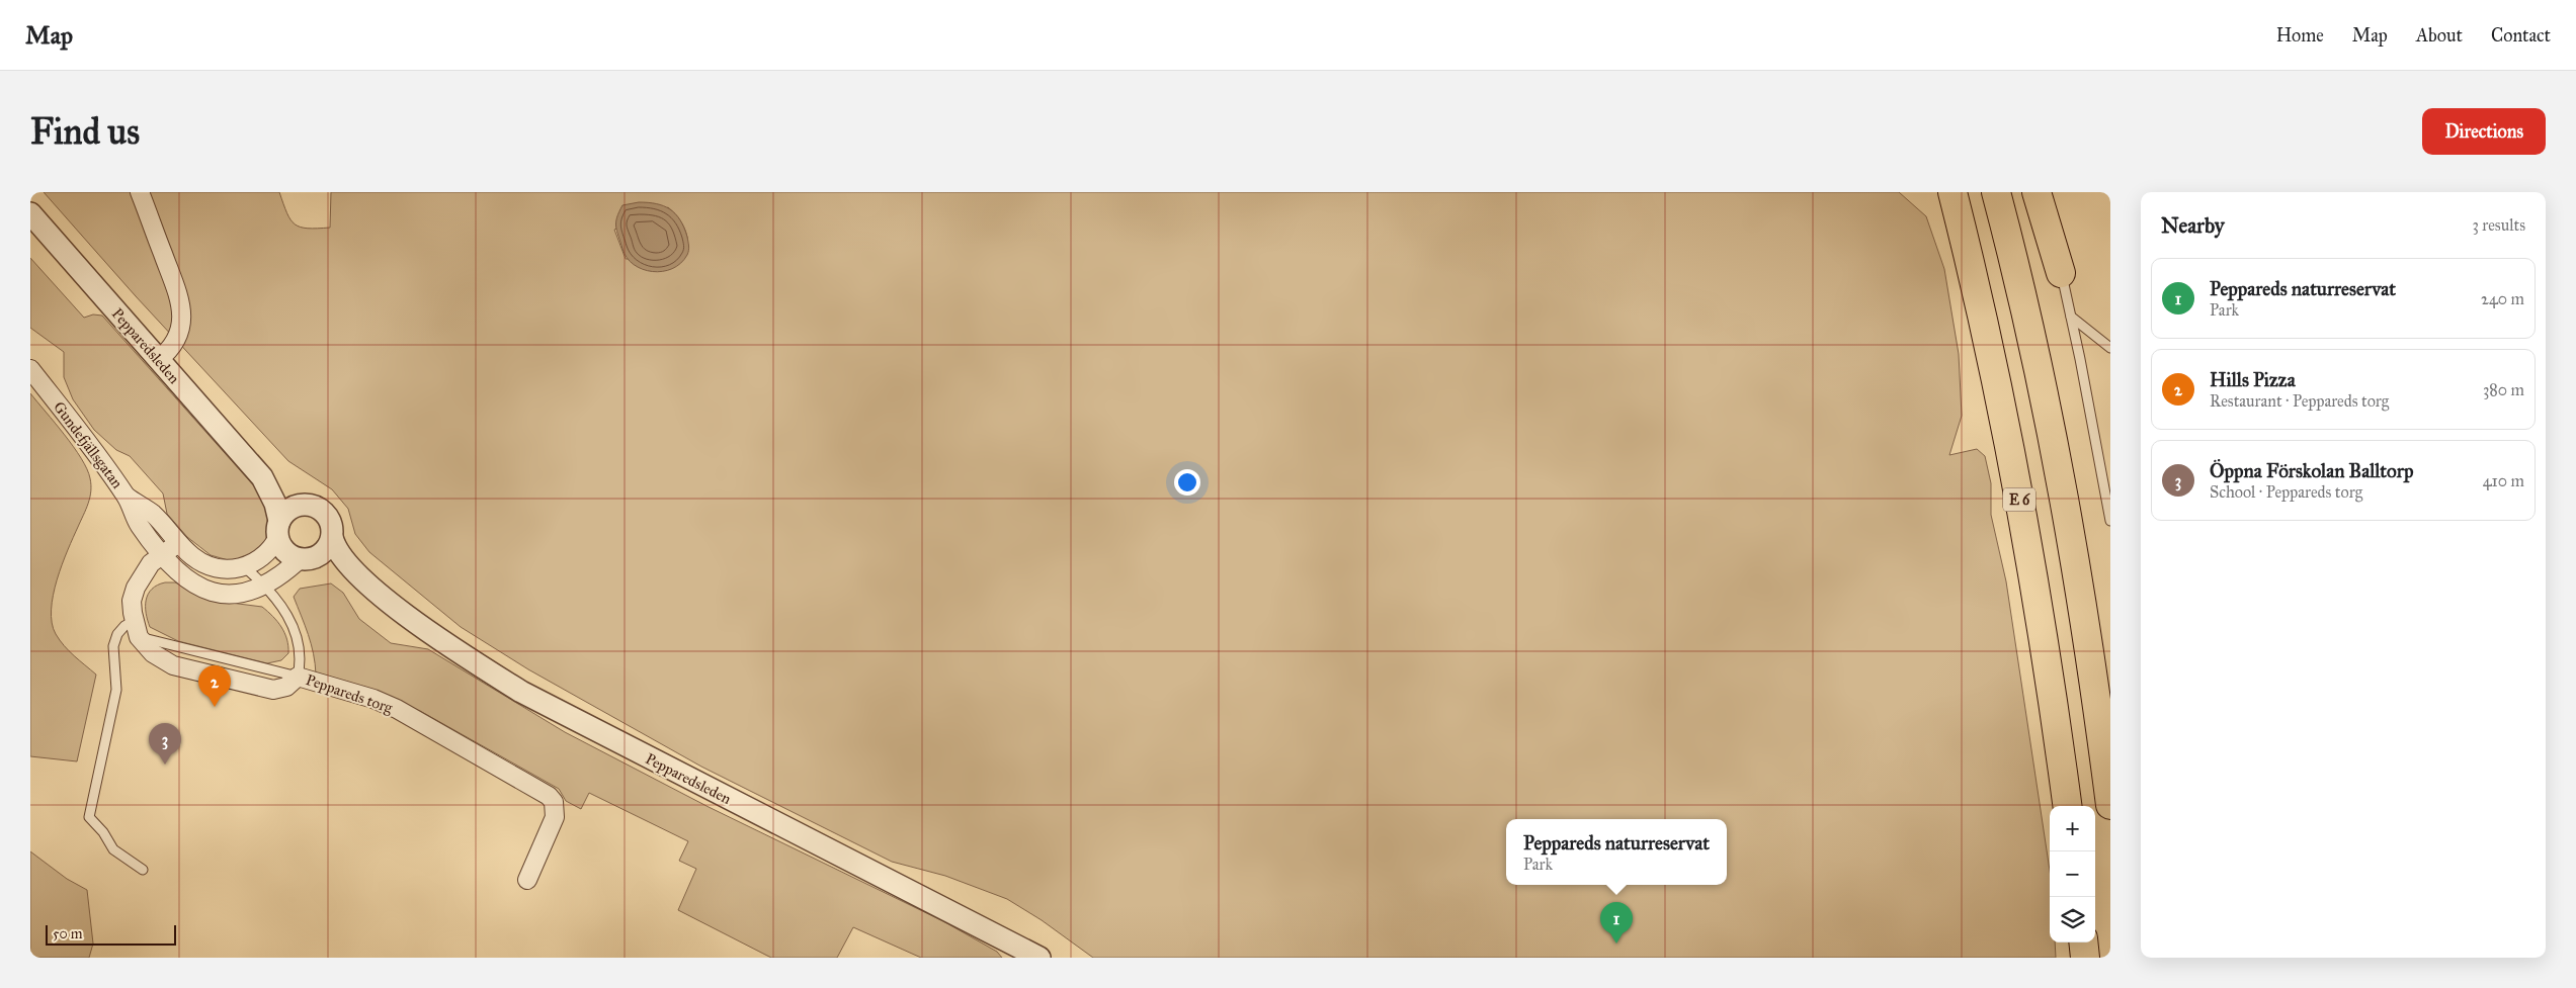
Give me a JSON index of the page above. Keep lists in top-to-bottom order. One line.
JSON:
{"streets":{"highway":["E 6"],"street":["Pepparedsleden","Gundefjällsgatan","Peppareds torg"]},"crossings":[["Pepparedsleden","Gundefjällsgatan"]],"scale_bar":"50 m","page":{"header":"Map","nav":["Home","Map","About","Contact"],"buttons":"Directions","title":"Find us","heading":["Nearby","3 results"],"list":[{"mark":"1","name":"Peppareds naturreservat","note":"Park","value":"240 m"},{"mark":"2","name":"Hills Pizza","note":"Restaurant · Peppareds torg","value":"380 m"},{"mark":"3","name":"Öppna Förskolan Balltorp","note":"School · Peppareds torg","value":"410 m"}],"pins":["2","3","1"],"map_buttons":["+","−"],"popup":["Peppareds naturreservat","Park"],"scale":"50 m"}}
